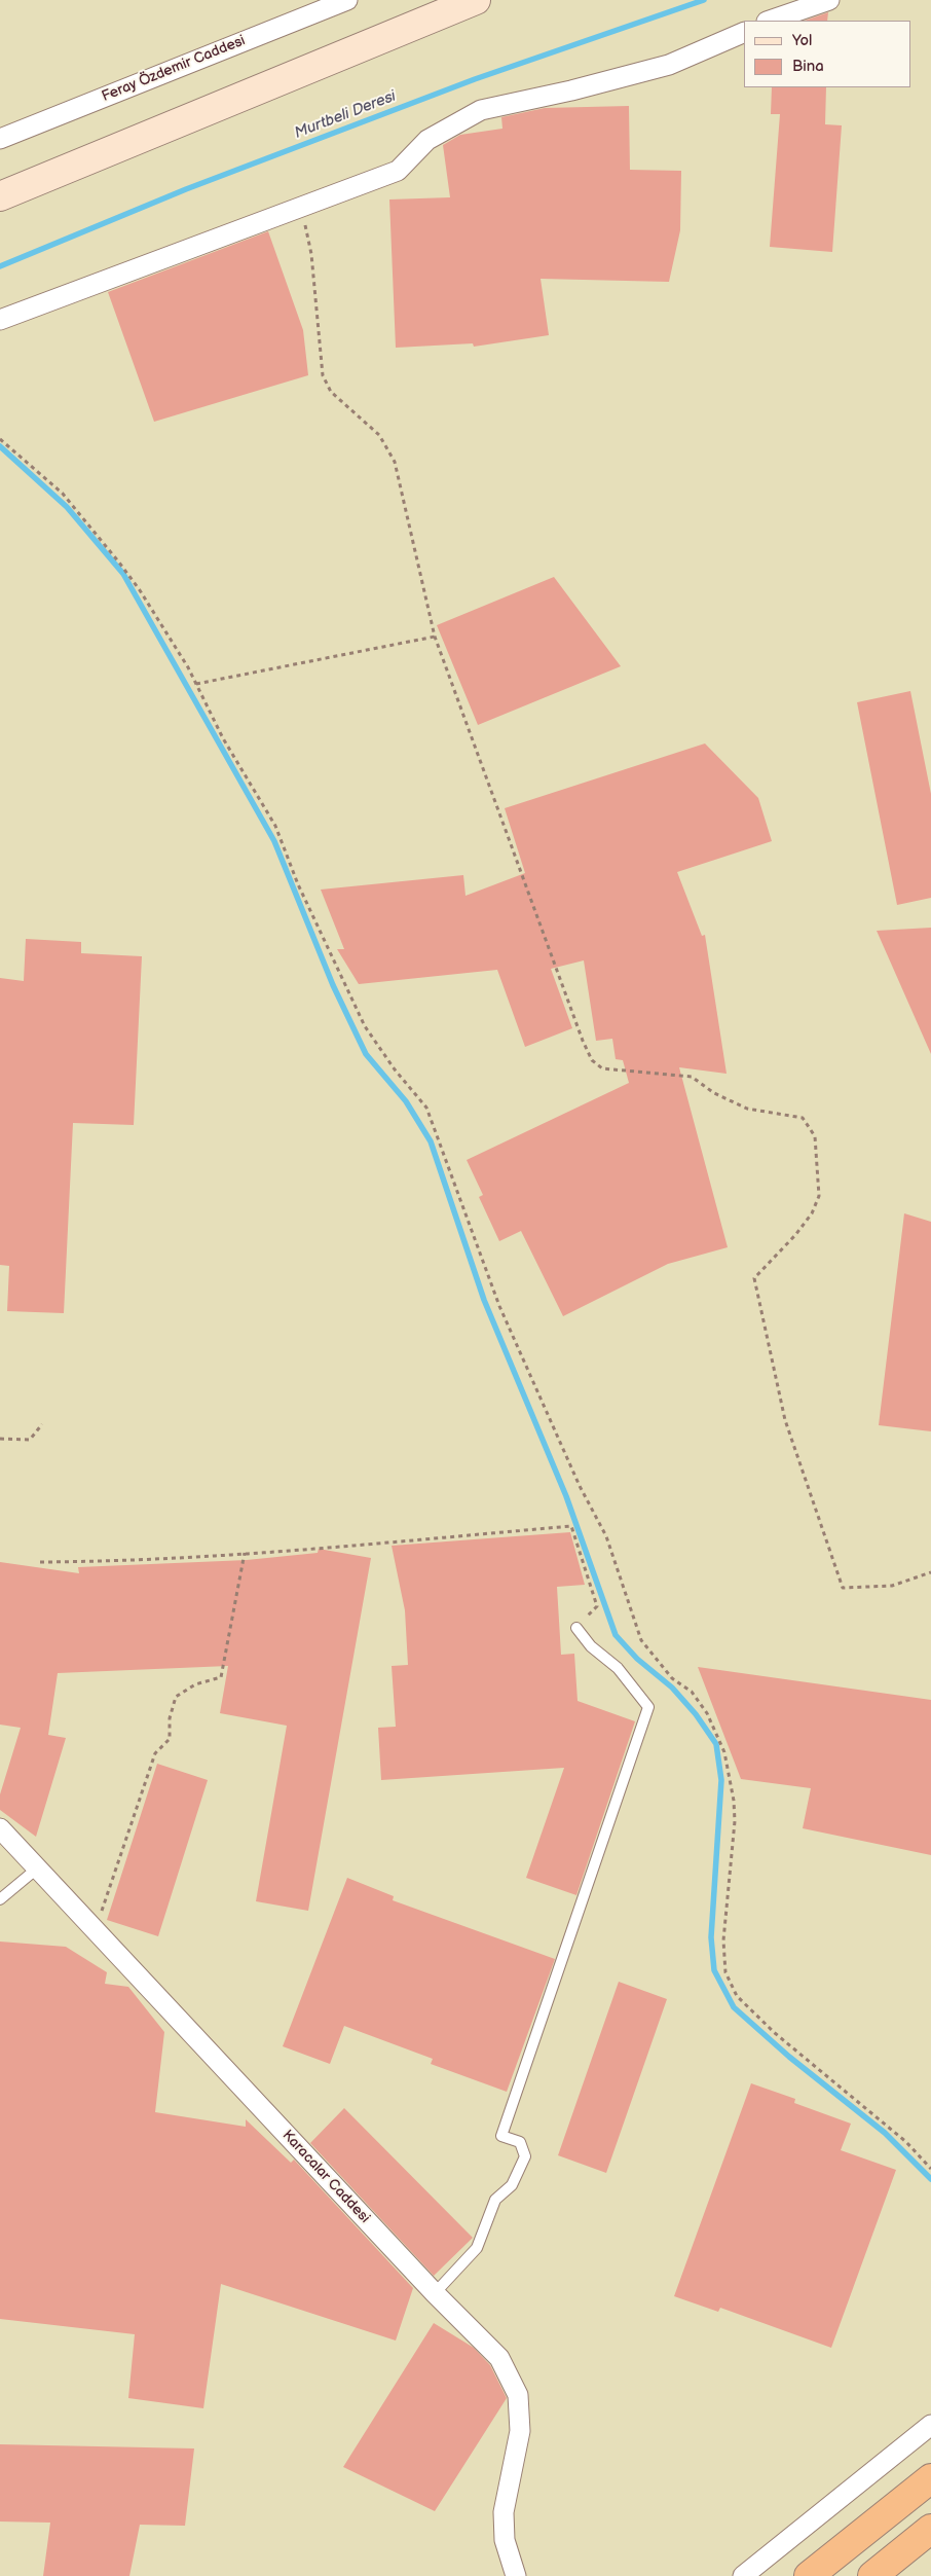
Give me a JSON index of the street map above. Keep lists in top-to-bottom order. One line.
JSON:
{"streets":{"street":["Feray Özdemir Caddesi","Karacalar Caddesi"]},"water":["Murtbeli Deresi"],"legend":["Yol","Bina"]}
